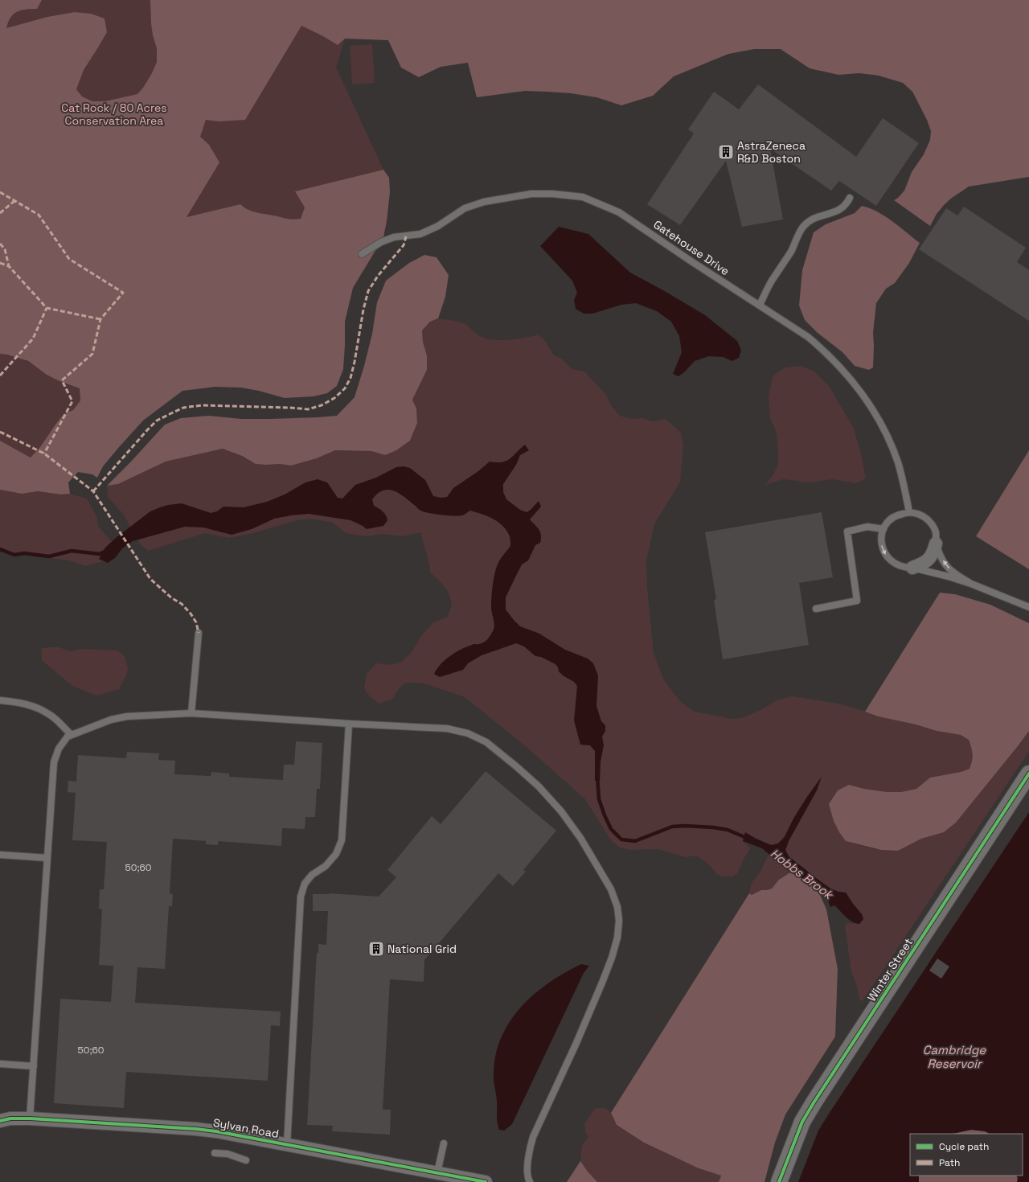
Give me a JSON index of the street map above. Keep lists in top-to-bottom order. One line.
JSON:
{"streets":{"street":["Winter Street","Sylvan Road"],"lane":["Gatehouse Drive"]},"water":["Hobbs Brook","Cambridge Reservoir"],"parks":["Cat Rock / 80 Acres Conservation Area"],"places":{"building":["AstraZeneca R&D Boston","National Grid"]},"house_numbers":["50;60","50;60"],"legend":["Cycle path","Path"]}
